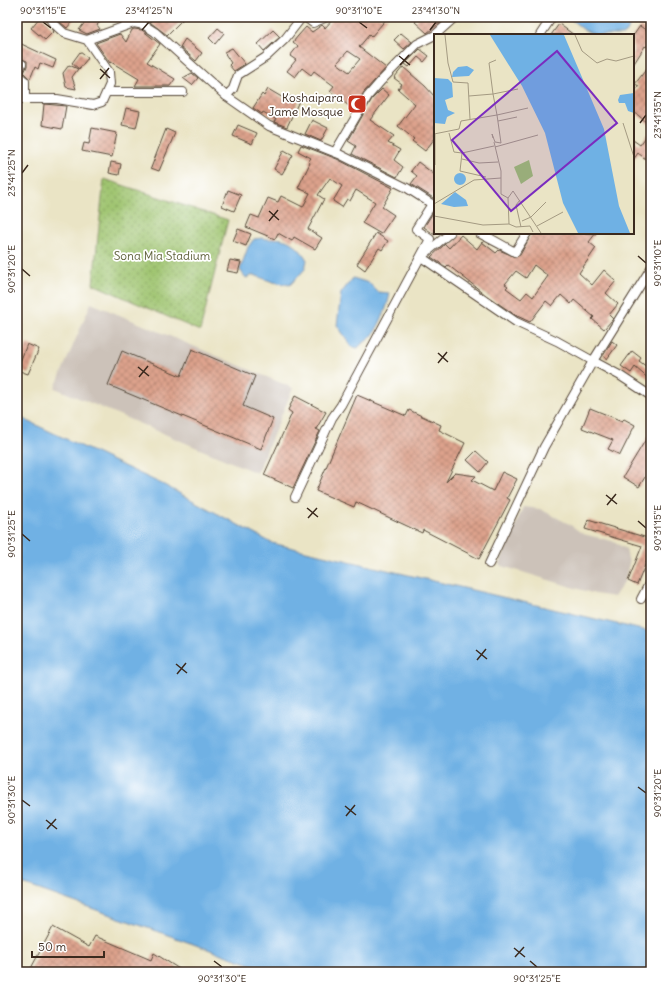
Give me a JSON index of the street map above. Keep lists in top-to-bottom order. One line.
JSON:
{"parks":["Sona Mia Stadium"],"places":{"mosque":["Koshaipara Jame Mosque"]},"scale_bar":"50 m","coordinates":["90°31'15\"E","23°41'25\"N","90°31'10\"E","23°41'30\"N","23°41'35\"N","90°31'20\"E","90°31'25\"E","90°31'30\"E"]}
